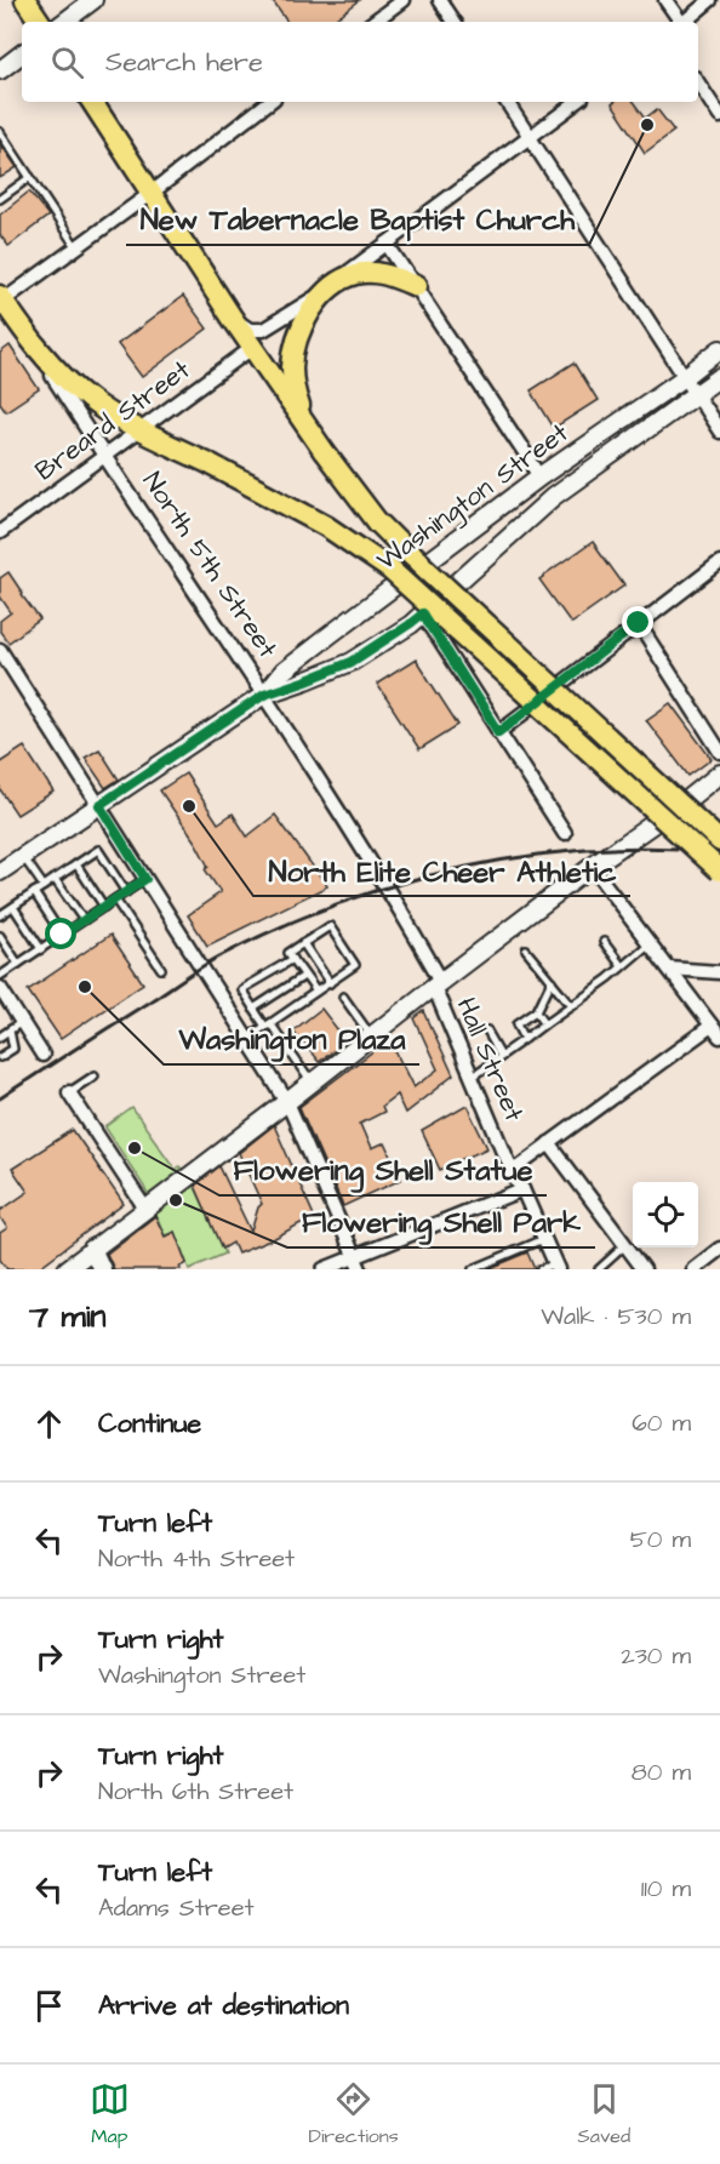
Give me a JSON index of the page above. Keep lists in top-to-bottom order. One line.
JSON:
{"streets":{"main road":["North 5th Street"],"street":["Breard Street","Washington Street","Hall Street"]},"crossings":[["Breard Street","North 5th Street"],["Washington Street","North 5th Street"],["North 5th Street","Hall Street"]],"places":["New Tabernacle Baptist Church","North Elite Cheer Athletic","Washington Plaza","Flowering Shell Statue","Flowering Shell Park"],"page":{"search":"Search here","heading":["7 min","Walk · 530 m"],"list":[["Continue","60 m"],["Turn left","North 4th Street","50 m"],["Turn right","Washington Street","230 m"],["Turn right","North 6th Street","80 m"],["Turn left","Adams Street","110 m"],"Arrive at destination"],"nav":["Map","Directions","Saved"]}}
